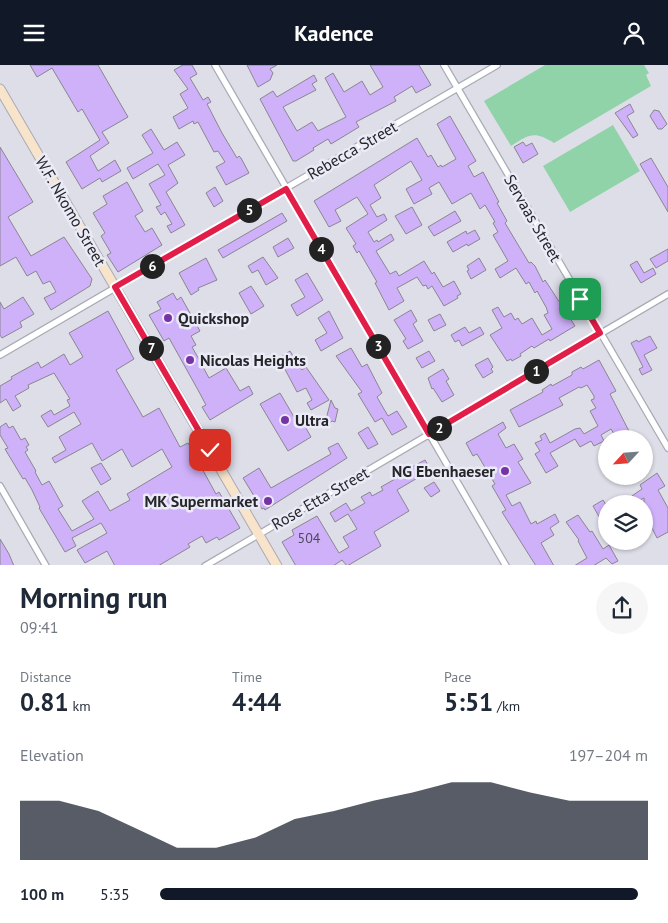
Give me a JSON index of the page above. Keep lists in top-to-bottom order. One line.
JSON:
{"streets":{"main road":["W.F. Nkomo Street"],"street":["Rebecca Street","Servaas Street","Rose Etta Street"]},"crossings":[["Rebecca Street","W.F. Nkomo Street"],["Rebecca Street","Servaas Street"],["W.F. Nkomo Street","Rose Etta Street"],["Servaas Street","Rose Etta Street"]],"places":["Quickshop","Nicolas Heights","Ultra","NG Ebenhaeser","MK Supermarket"],"house_numbers":["504"],"north":"bottom left","page":{"header":"Kadence","pins":["5","4","6","3","7","1","2"],"heading":["Morning run","09:41"],"stats":[["Distance","0.81 km"],["Time","4:44"],["Pace","5:51 /km"]],"chart":["Elevation","197–204 m"],"list":[{"name":"100 m","note":"5:35"}]}}
